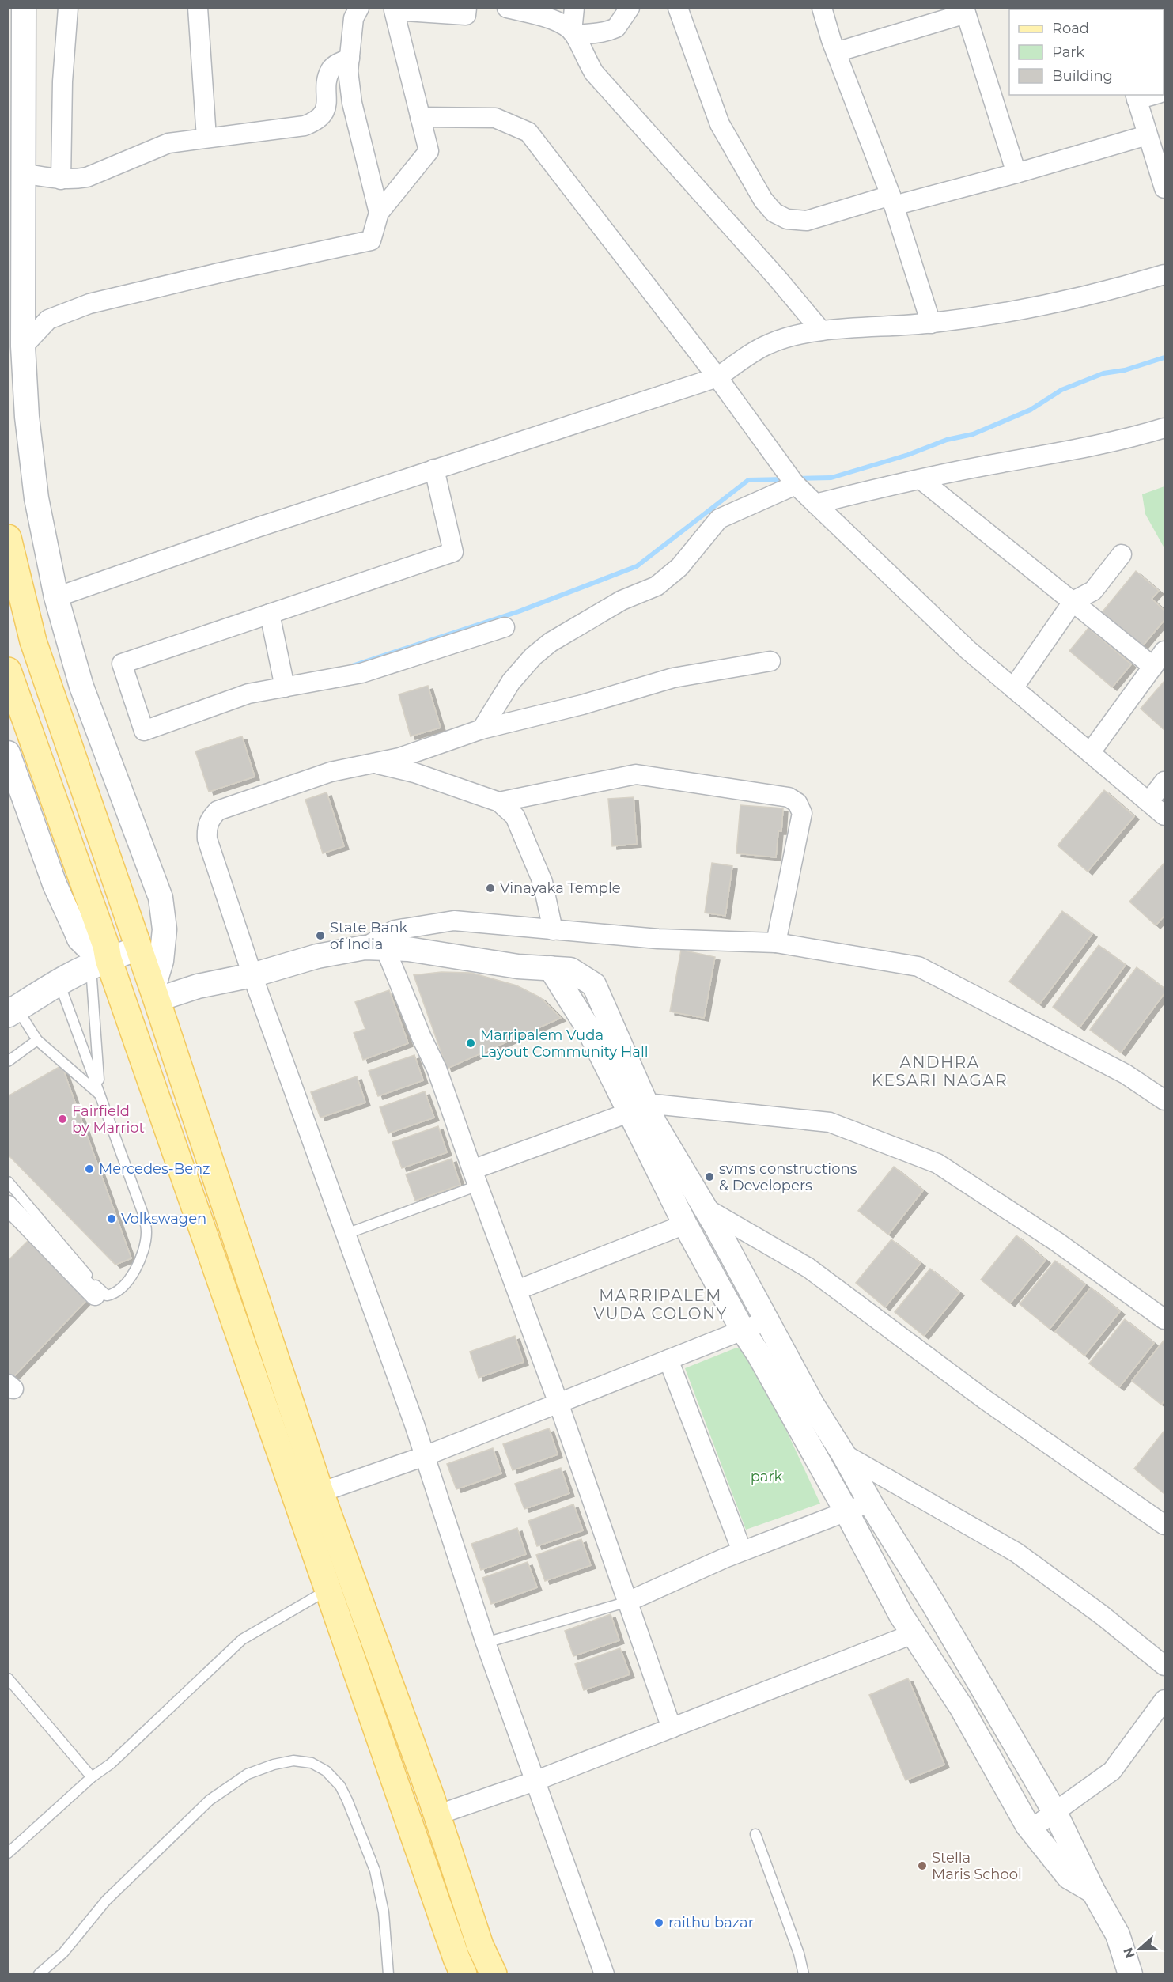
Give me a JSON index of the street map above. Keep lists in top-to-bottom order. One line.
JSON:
{"districts":["ANDHRA KESARI NAGAR","MARRIPALEM VUDA COLONY"],"parks":["park"],"places":["Vinayaka Temple","State Bank of India","Marripalem Vuda Layout Community Hall","Fairfield by Marriot","Mercedes-Benz","svms constructions & Developers","Volkswagen","Stella Maris School","raithu bazar"],"legend":["Road","Park","Building"],"north":"left"}
